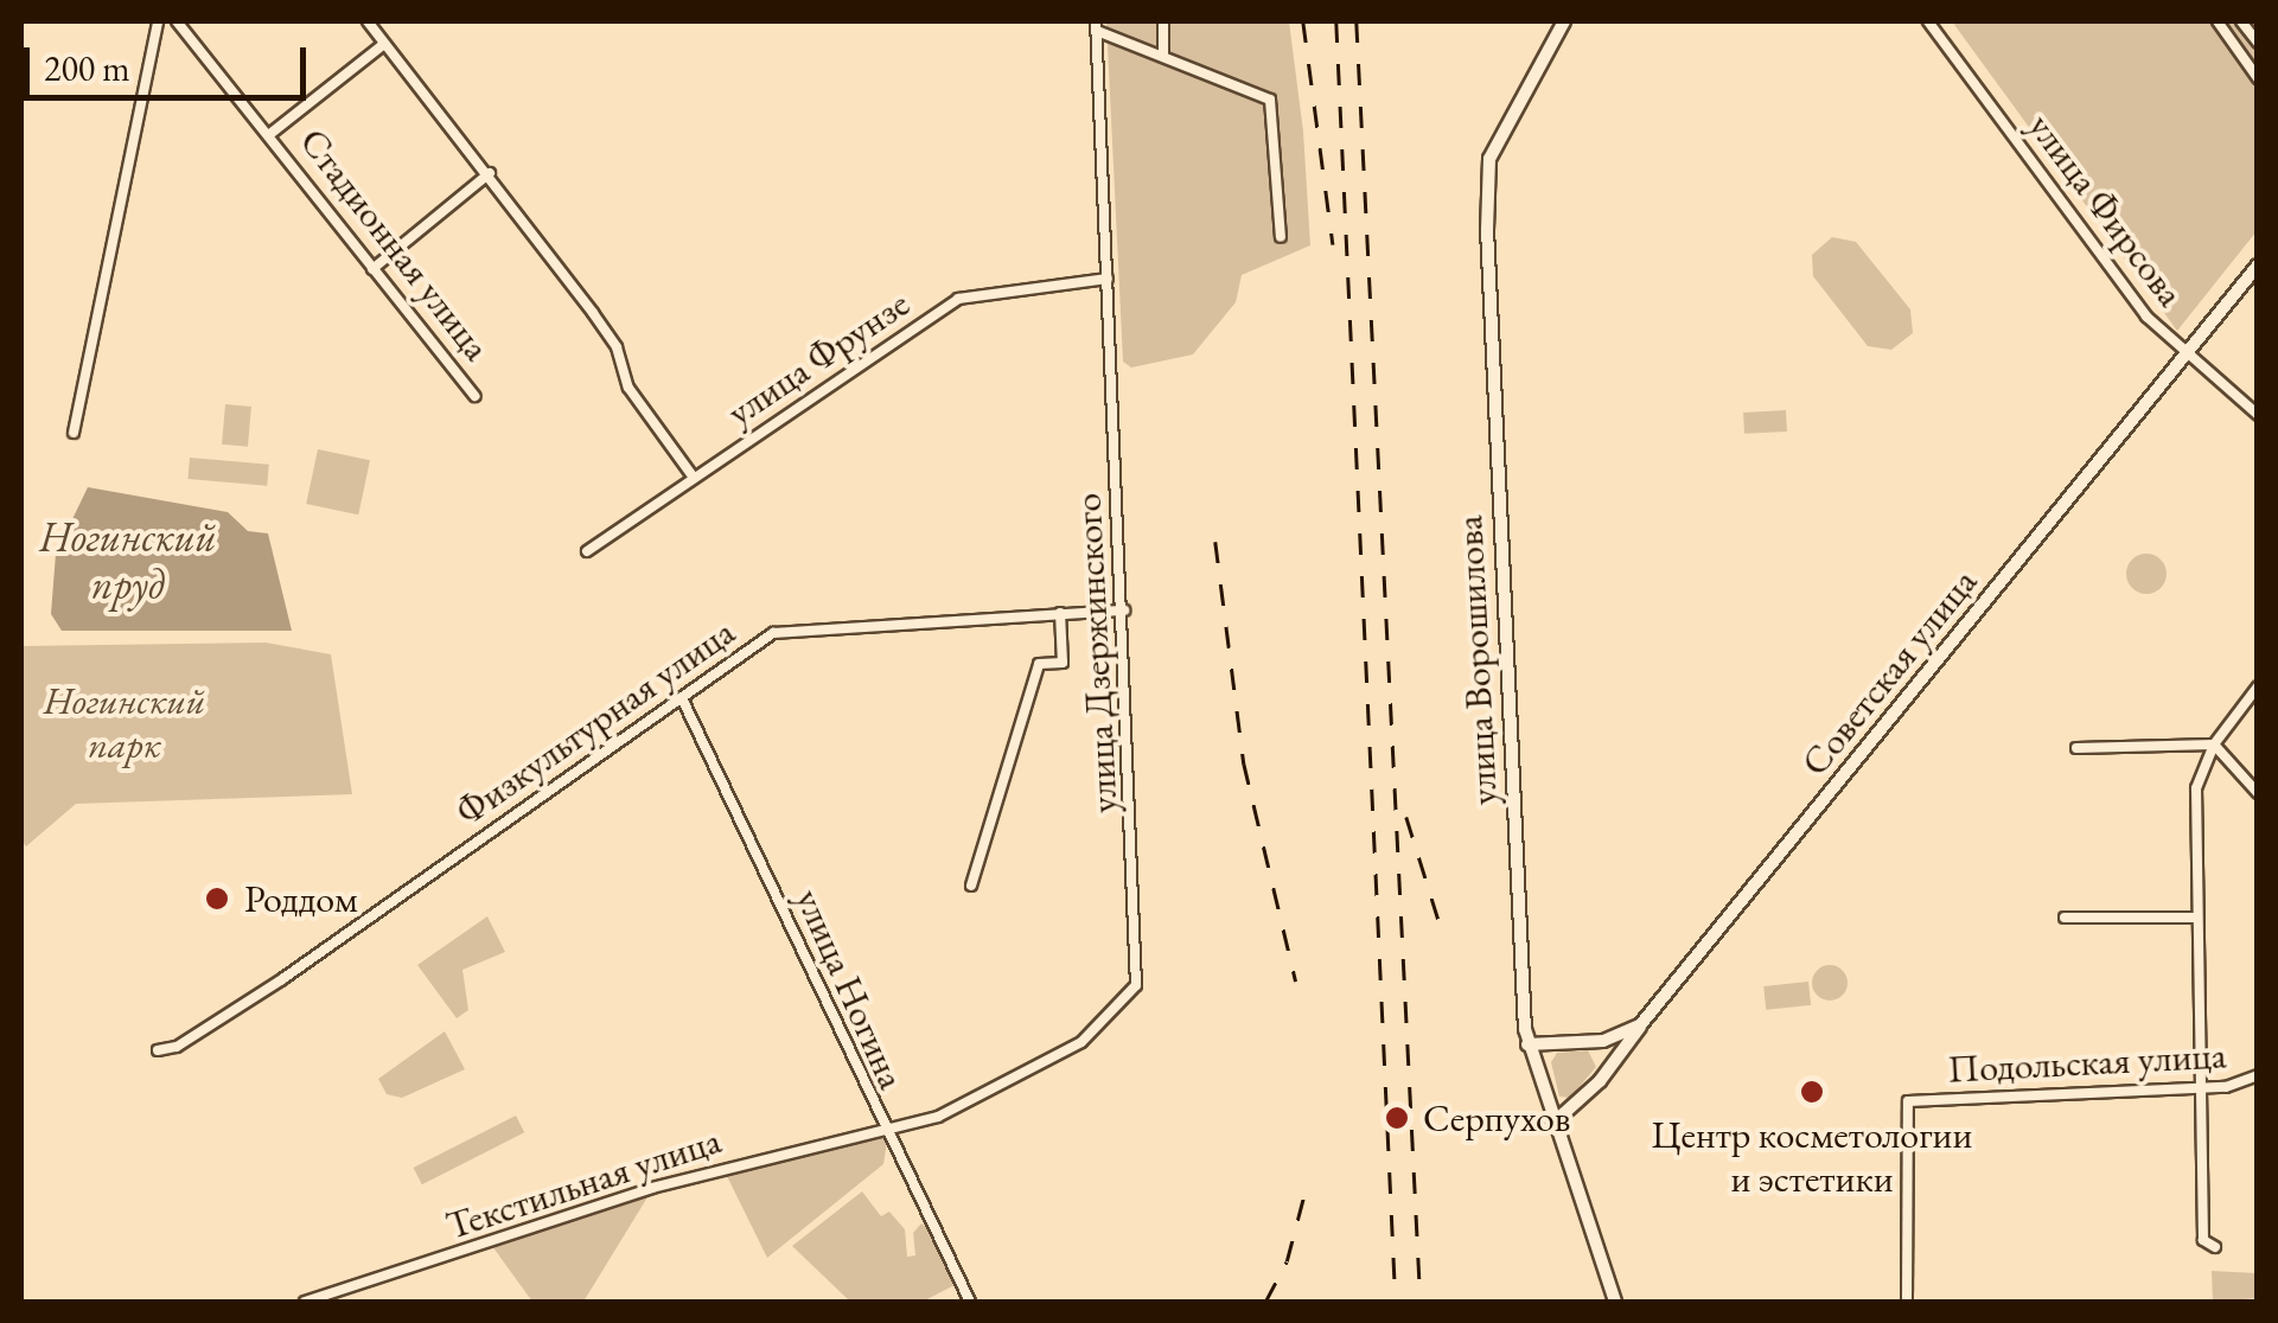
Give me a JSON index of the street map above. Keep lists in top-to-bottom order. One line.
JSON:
{"streets":{"main road":["улица Ворошилова","Советская улица"],"street":["улица Фирсова","Стадионная улица","улица Фрунзе","улица Дзержинского","Физкультурная улица","улица Ногина","Подольская улица","Текстильная улица"]},"crossings":[["улица Фирсова","Советская улица"],["улица Фрунзе","улица Дзержинского"],["улица Дзержинского","Физкультурная улица"],["улица Дзержинского","улица Ногина"],["улица Дзержинского","Текстильная улица"],["улица Ворошилова","Советская улица"],["Физкультурная улица","улица Ногина"],["улица Ногина","Текстильная улица"]],"water":["Ногинский пруд"],"parks":["Ногинский парк"],"places":["Роддом","Центр косметологии и эстетики","Серпухов"],"scale_bar":"200 m"}
